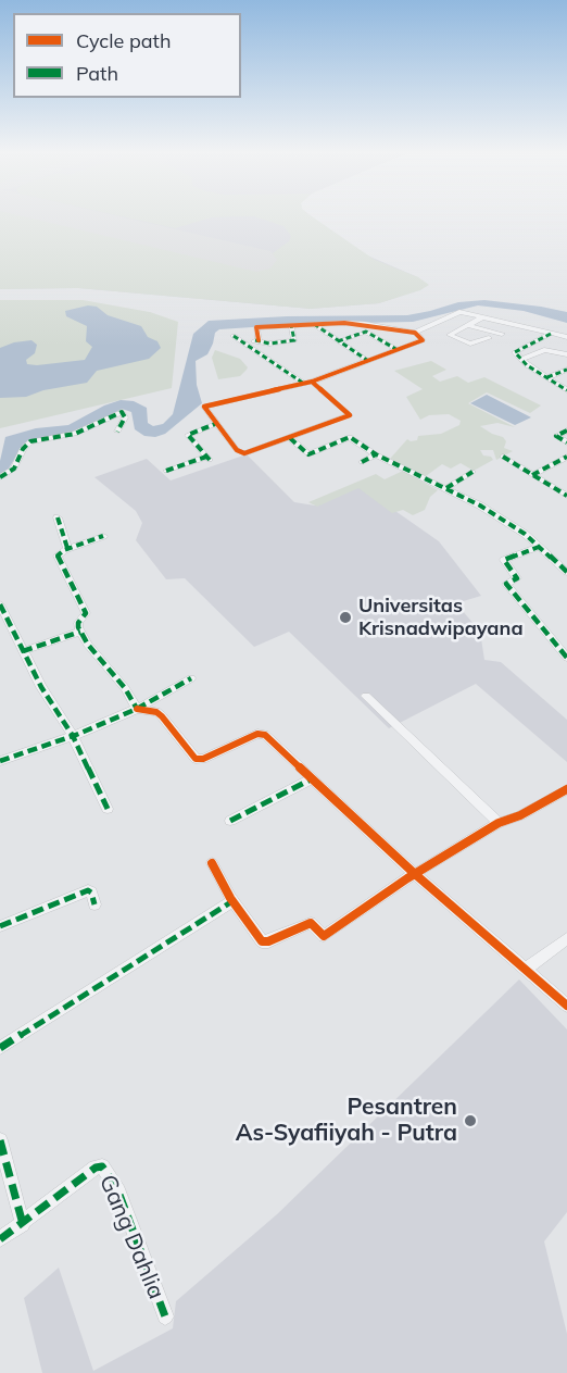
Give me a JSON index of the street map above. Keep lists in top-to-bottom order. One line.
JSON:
{"streets":{"street":["Gang Dahlia"]},"places":["Universitas Krisnadwipayana","Pesantren As-Syafiiyah - Putra"],"legend":["Cycle path","Path"]}
